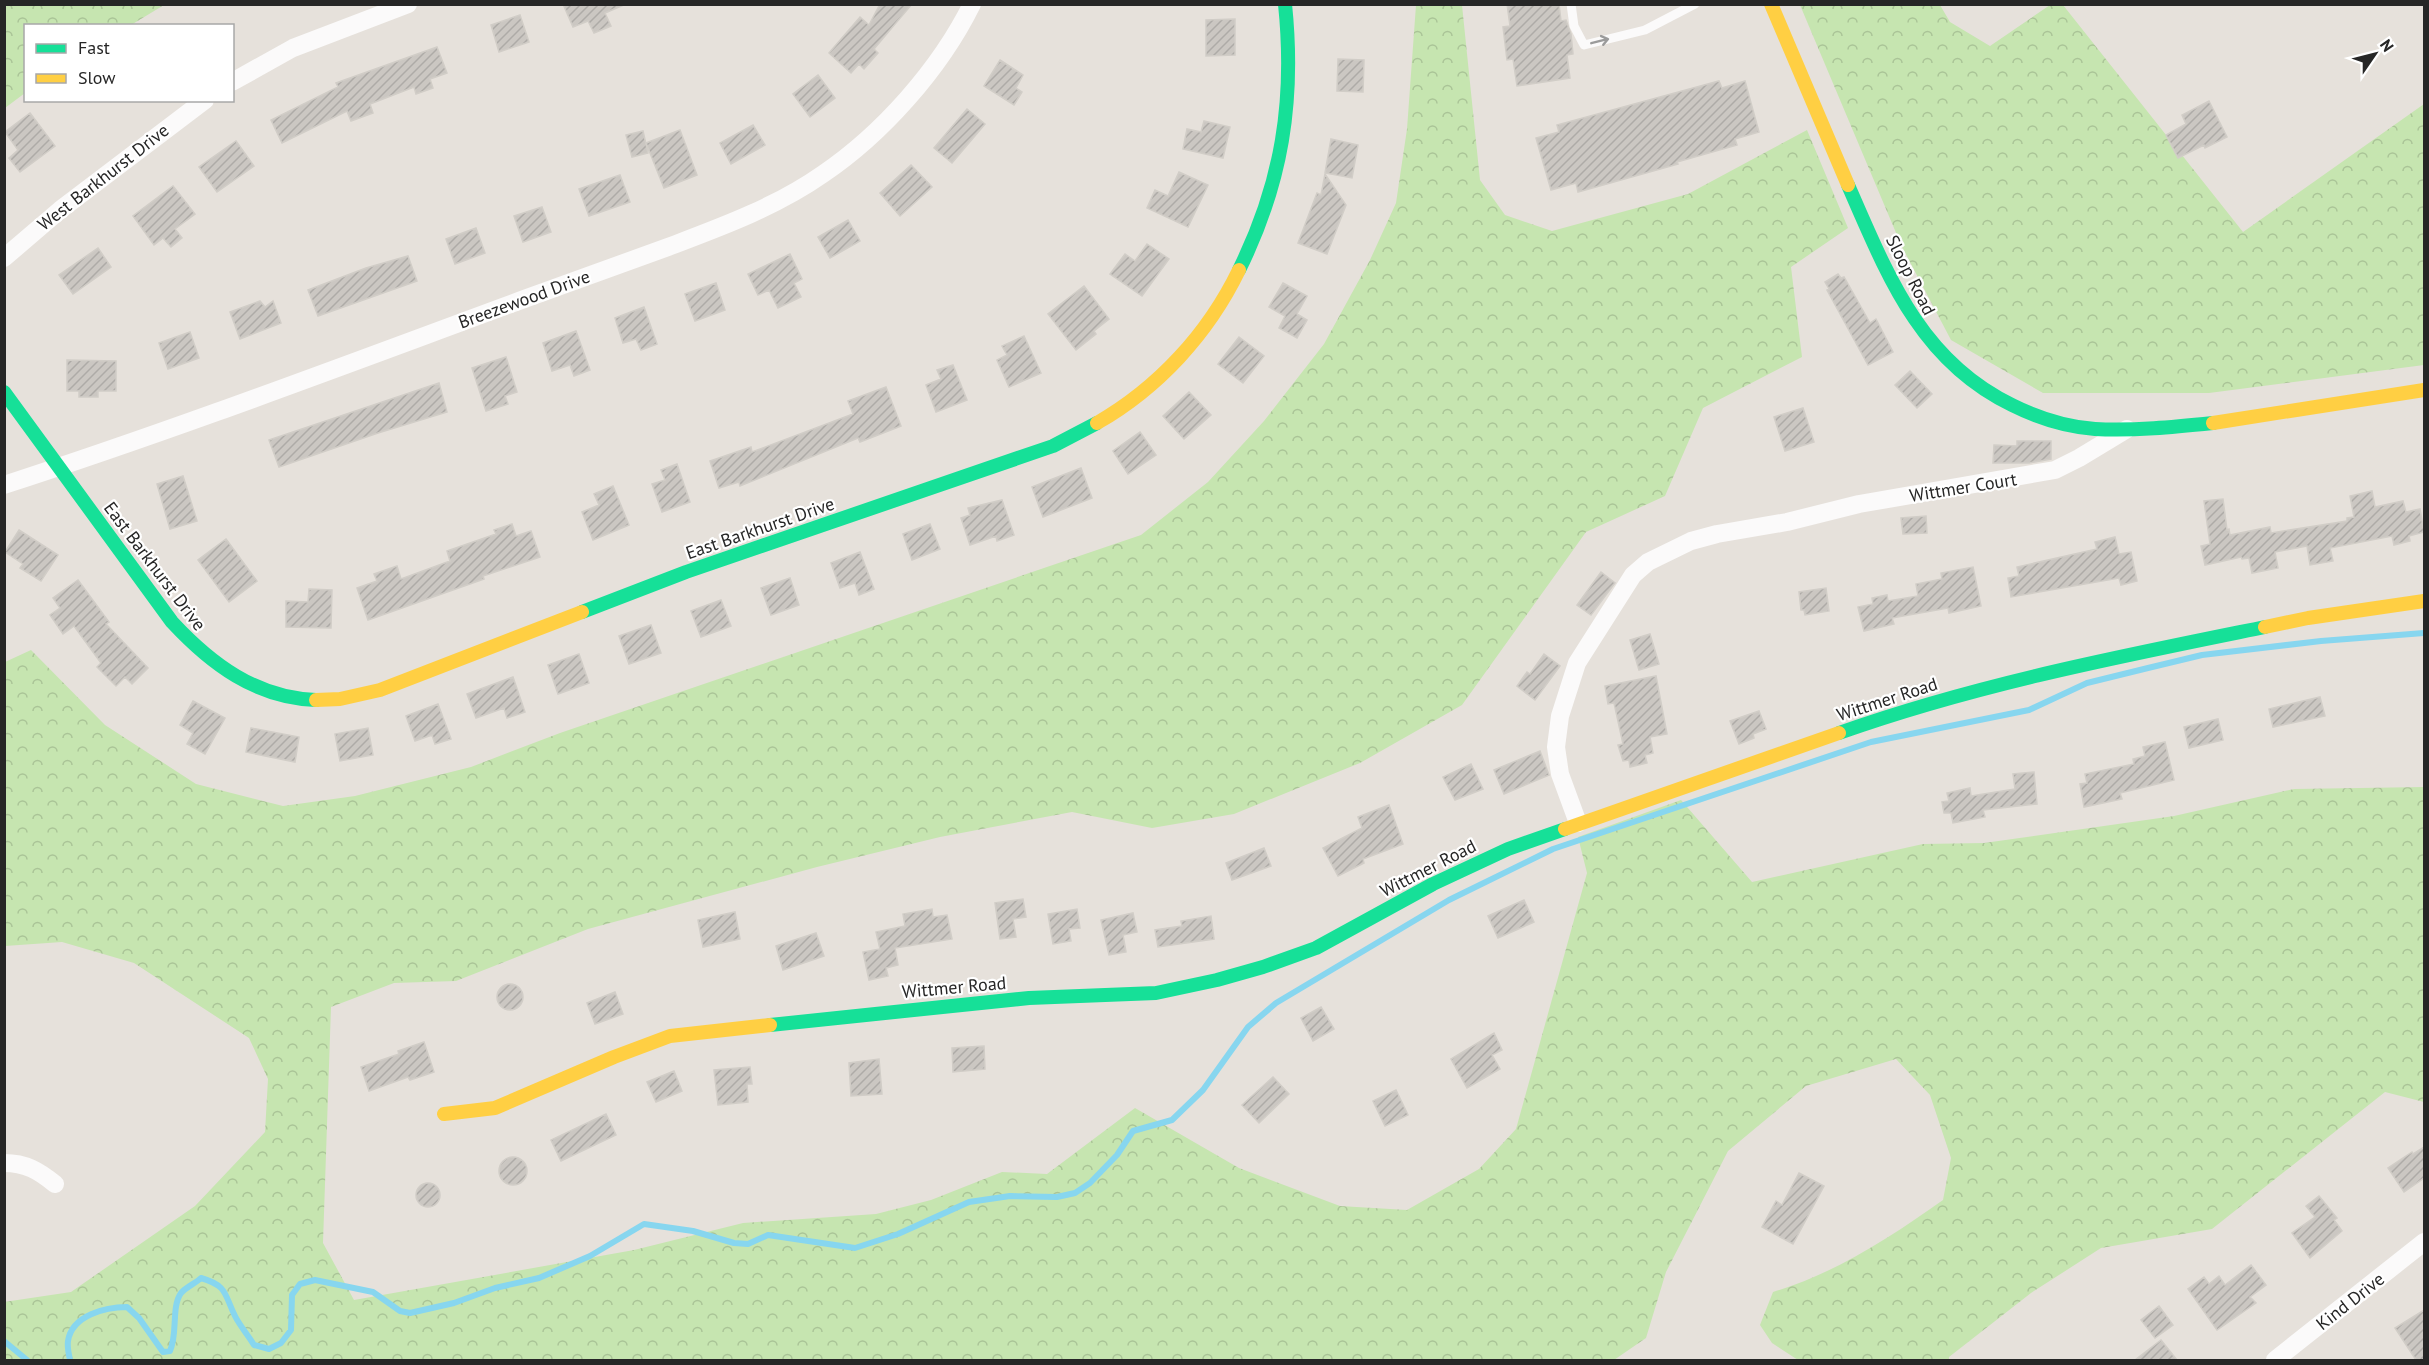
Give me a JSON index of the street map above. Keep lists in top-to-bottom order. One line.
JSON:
{"streets":{"street":["West Barkhurst Drive","Sloop Road","Breezewood Drive","Wittmer Court","East Barkhurst Drive","Wittmer Road","Kind Drive"]},"crossings":[["Sloop Road","Wittmer Court"],["Breezewood Drive","East Barkhurst Drive"],["Wittmer Court","Wittmer Road"]],"legend":["Fast","Slow"],"north":"top right"}
